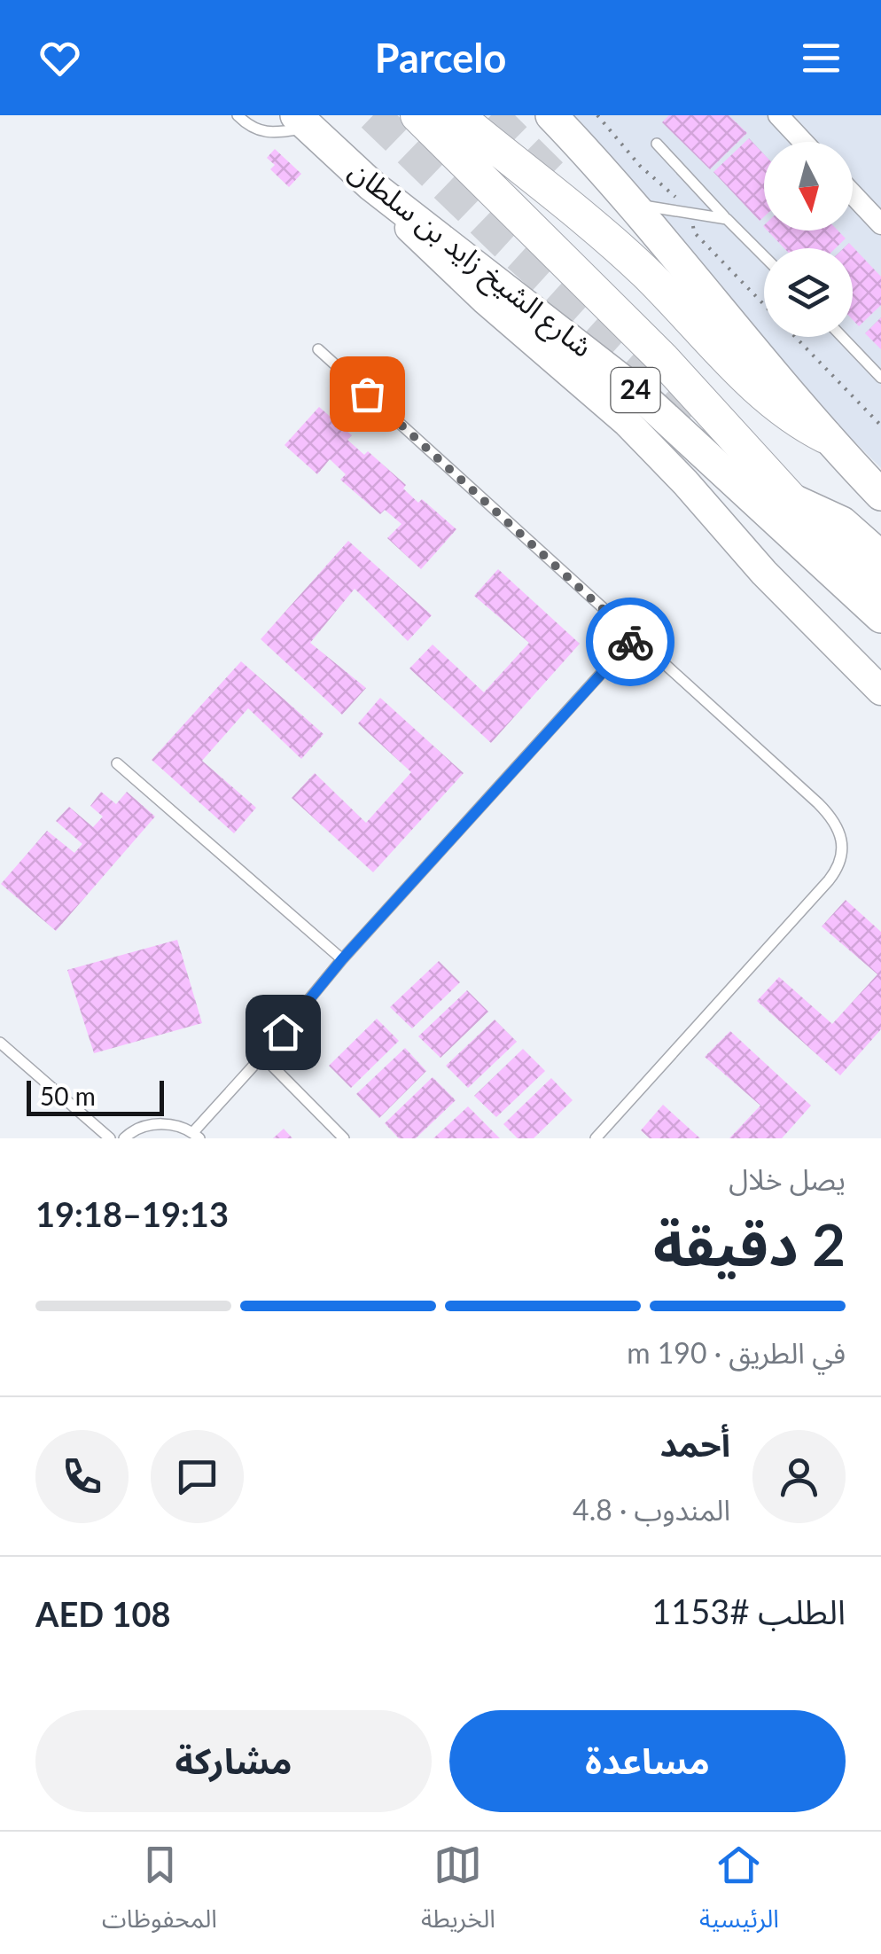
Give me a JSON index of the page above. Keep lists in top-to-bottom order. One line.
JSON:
{"streets":{"main road":["شارع الشيخ زايد بن سلطان","24"]},"scale_bar":"50 m","north":"bottom","page":{"header":"Parcelo","scale":"50 m","heading":["2 دقيقة","يصل خلال","19:13–19:18"],"panel":["أحمد","المندوب · 4.8","الطلب #1153","AED 108"],"bar":"في الطريق · 190 m","buttons":["مساعدة","مشاركة"],"tabs":["الرئيسية","الخريطة","المحفوظات"]}}
